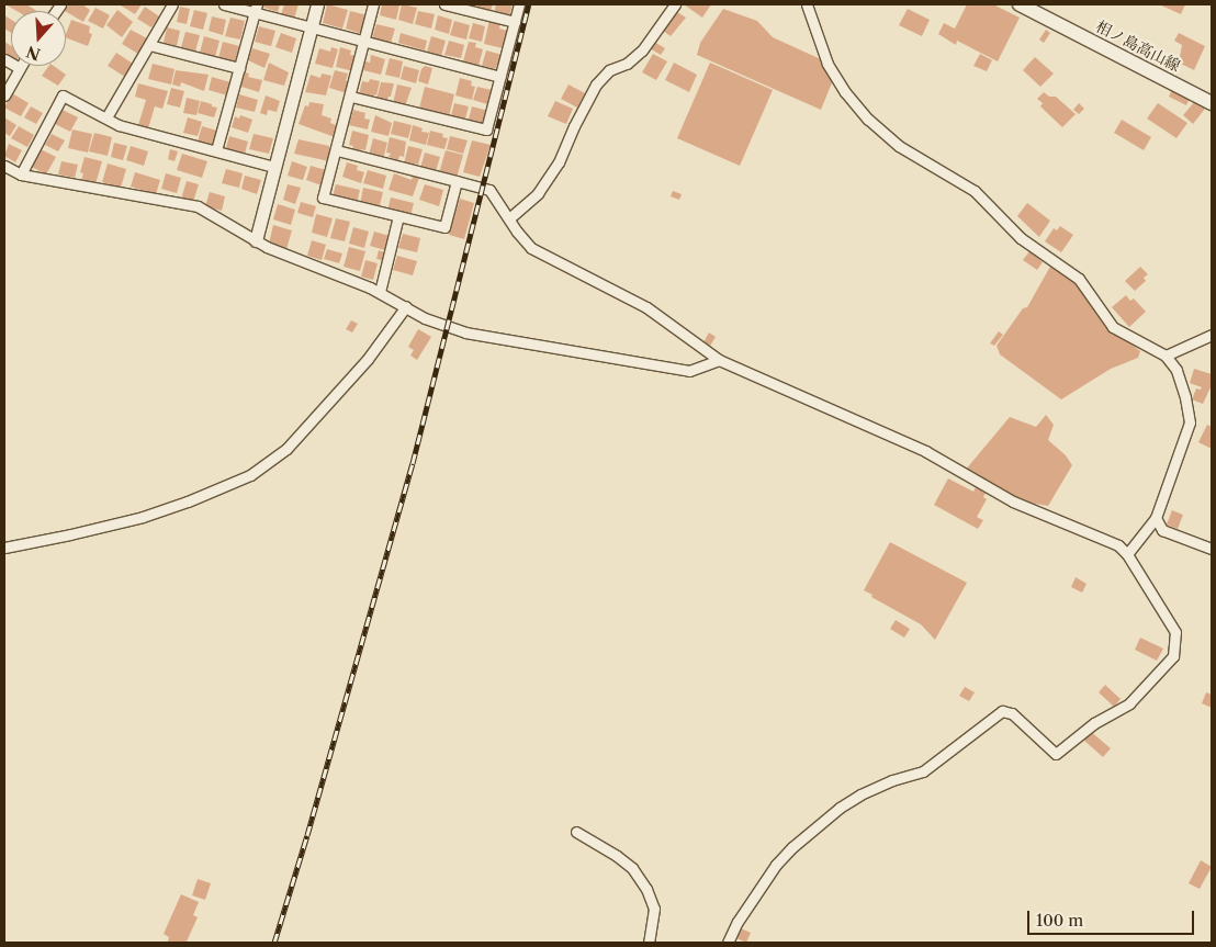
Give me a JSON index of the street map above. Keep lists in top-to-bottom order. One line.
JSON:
{"streets":{"main road":["相ノ島高山線"]},"scale_bar":"100 m","north":"bottom"}
